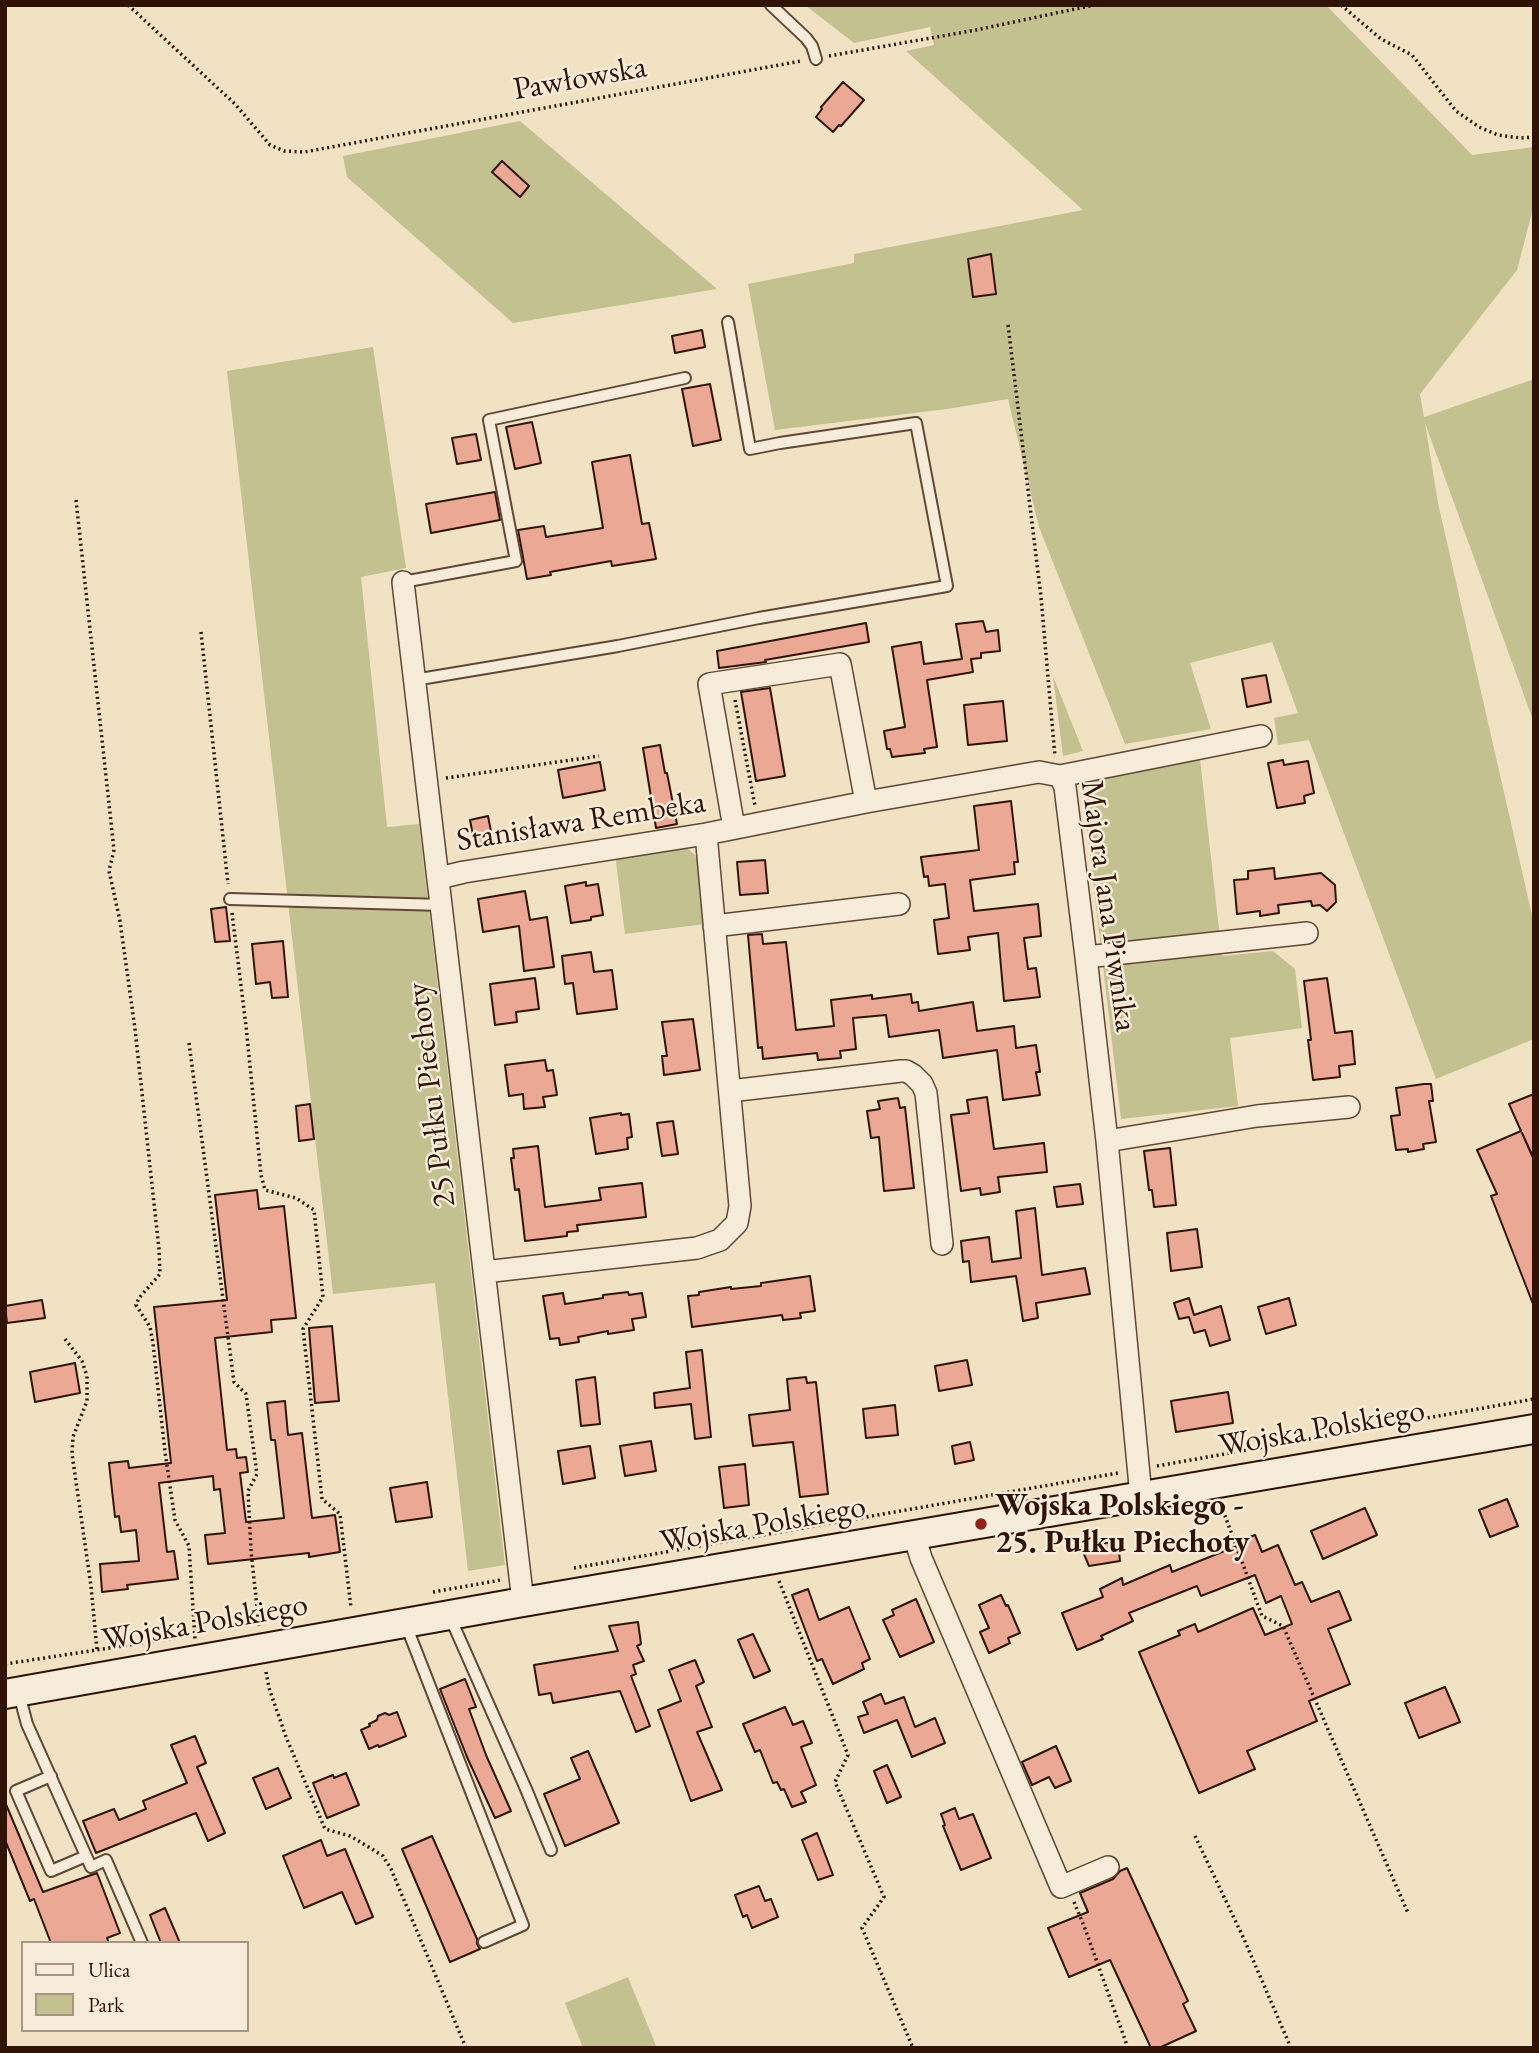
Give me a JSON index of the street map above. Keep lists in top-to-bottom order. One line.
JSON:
{"streets":{"main road":["Wojska Polskiego"],"street":["Stanisława Rembeka","Majora Jana Piwnika","25 Pułku Piechoty"],"path":["Pawłowska"]},"crossings":[["Stanisława Rembeka","Majora Jana Piwnika"],["Stanisława Rembeka","25 Pułku Piechoty"],["Majora Jana Piwnika","Wojska Polskiego"],["25 Pułku Piechoty","Wojska Polskiego"]],"places":["Wojska Polskiego - 25. Pułku Piechoty"],"legend":["Ulica","Park"]}
